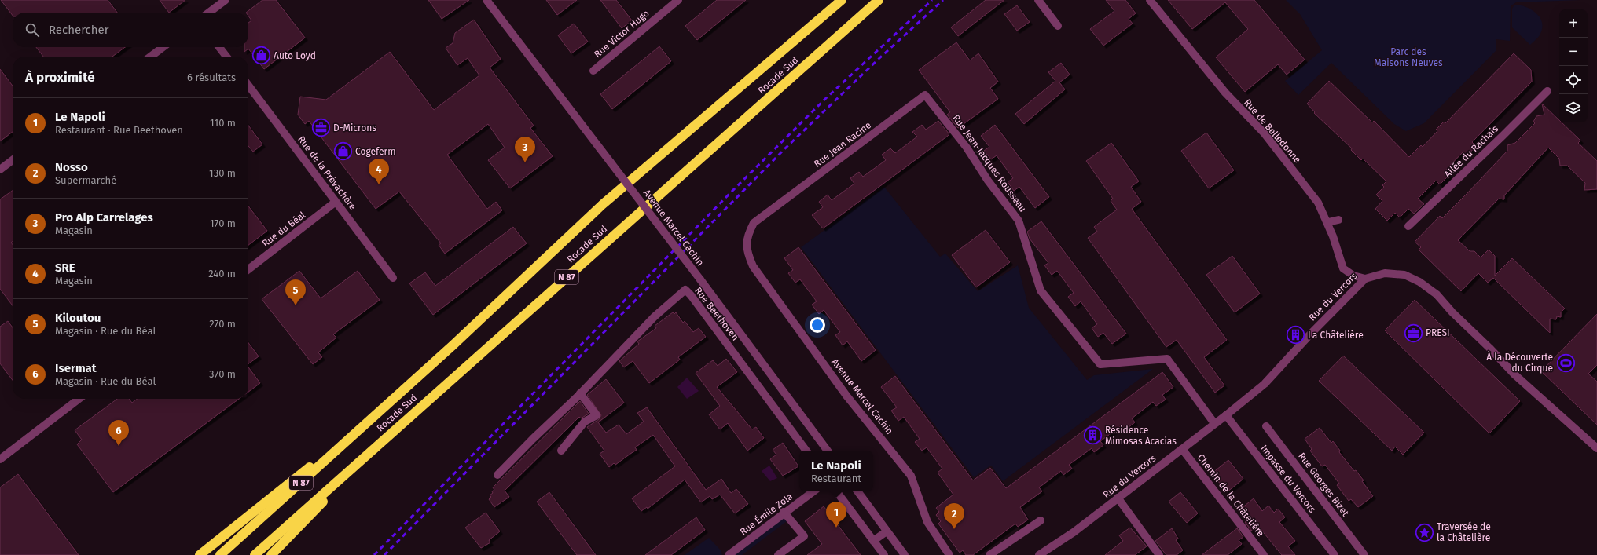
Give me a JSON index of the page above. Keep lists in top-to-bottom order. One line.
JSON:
{"streets":{"highway":["Rocade Sud","N 87"],"street":["Rue Victor Hugo","Rue de Belledonne","Rue Jean Racine","Allée du Rachais","Rue Jean-Jacques Rousseau","Rue de la Prévachère","Avenue Marcel Cachin","Rue du Béal","Rue du Vercors","Rue Beethoven","Impasse du Vercors","Rue Georges Bizet","Chemin de la Châtelière","Rue Émile Zola"]},"crossings":[["Rue de Belledonne","Rue du Vercors"],["Rue Jean Racine","Rue Jean-Jacques Rousseau"],["Rue Jean Racine","Avenue Marcel Cachin"],["Rue Jean-Jacques Rousseau","Rue du Vercors"],["Rue de la Prévachère","Rue du Béal"],["Rue du Vercors","Impasse du Vercors"],["Rue du Vercors","Chemin de la Châtelière"]],"parks":["Parc des Maisons Neuves"],"places":{"shop":["Auto Loyd","Cogeferm"],"office":["D-Microns","PRESI"],"building":["La Châtelière","Résidence Mimosas Acacias"],"sports":["À la Découverte du Cirque"],"place":["Traversée de la Châtelière"]},"page":{"map_buttons":["+","−"],"search":"Rechercher","heading":["À proximité","6 résultats"],"list":[{"mark":"1","name":"Le Napoli","note":"Restaurant · Rue Beethoven","value":"110 m"},{"mark":"2","name":"Nosso","note":"Supermarché","value":"130 m"},{"mark":"3","name":"Pro Alp Carrelages","note":"Magasin","value":"170 m"},{"mark":"4","name":"SRE","note":"Magasin","value":"240 m"},{"mark":"5","name":"Kiloutou","note":"Magasin · Rue du Béal","value":"270 m"},{"mark":"6","name":"Isermat","note":"Magasin · Rue du Béal","value":"370 m"}],"pins":["3","4","5","6","1","2"],"popup":["Le Napoli","Restaurant"]}}
